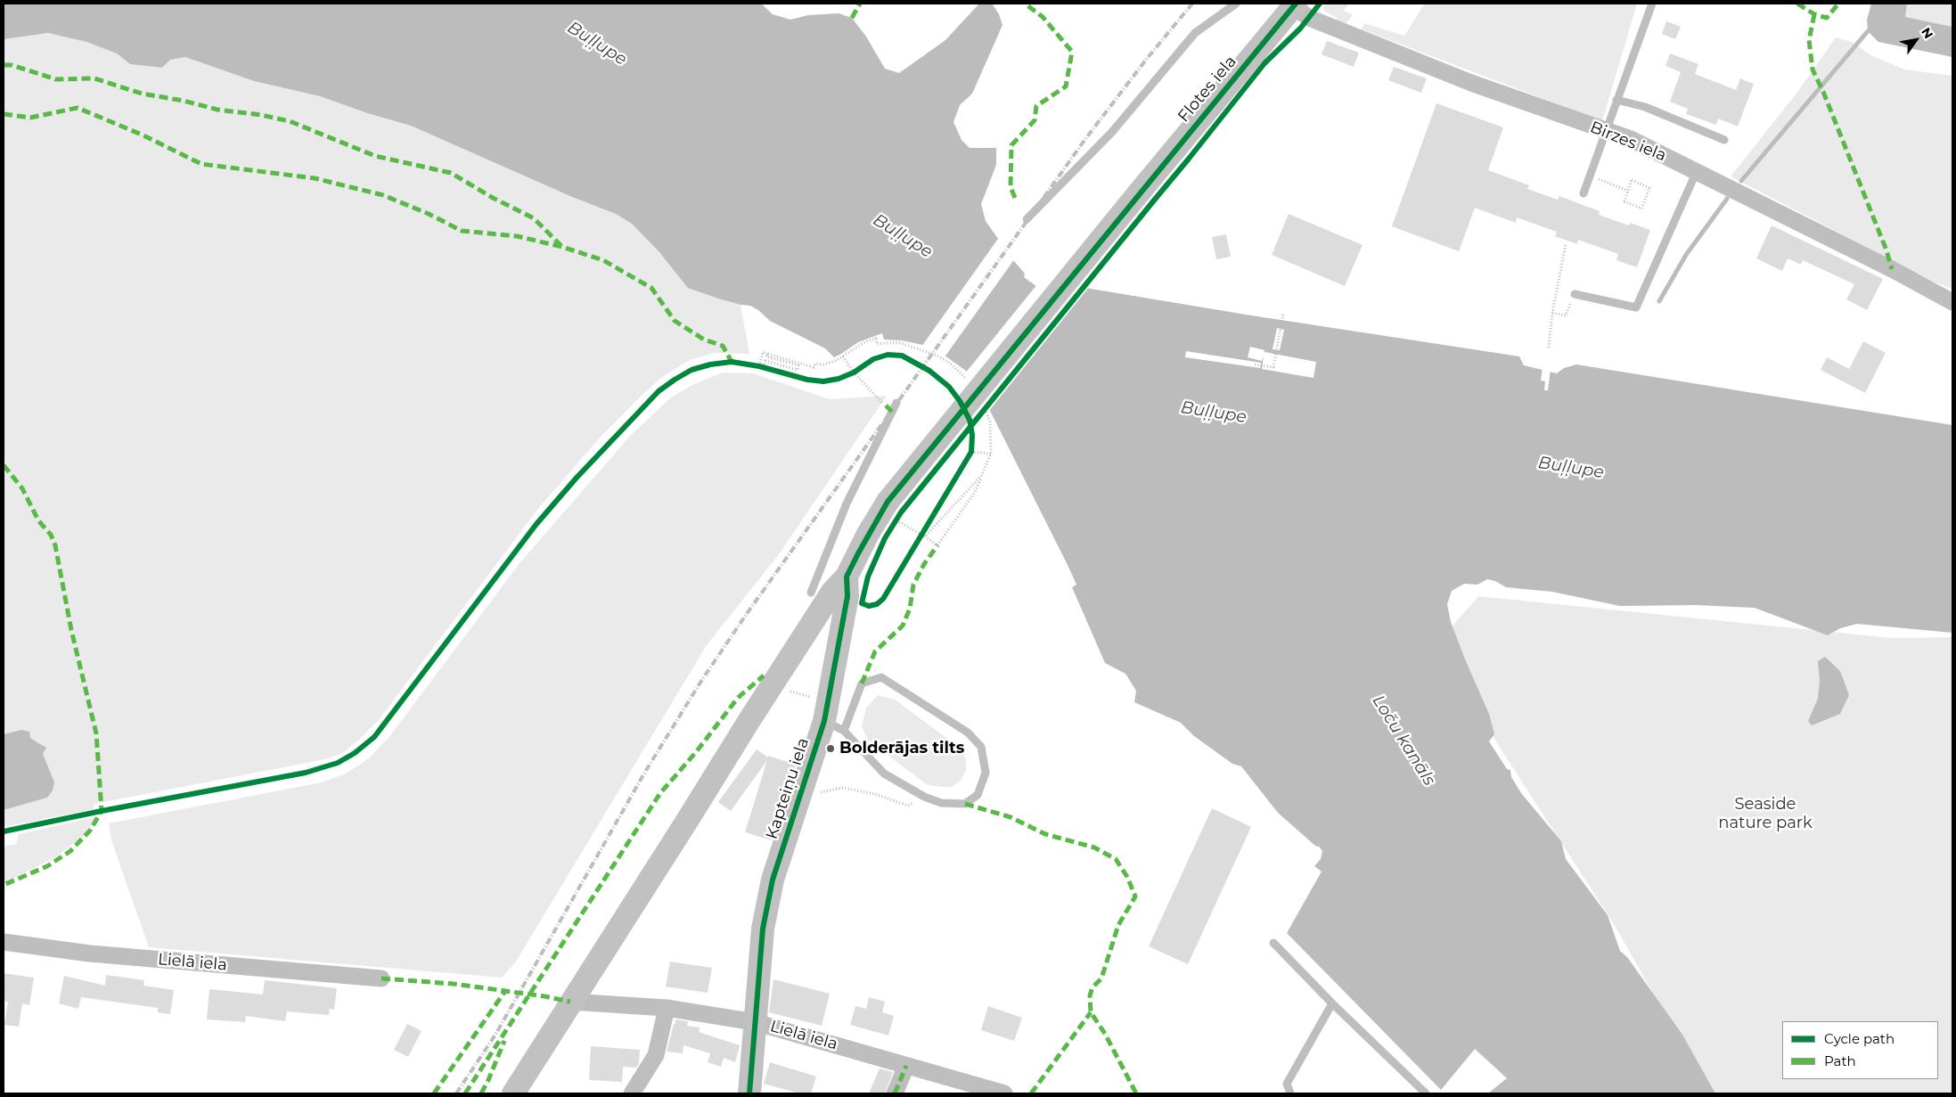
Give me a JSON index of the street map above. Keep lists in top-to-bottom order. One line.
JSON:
{"streets":{"street":["Flotes iela","Birzes iela","Kapteiņu iela","Lielā iela"]},"crossings":[["Flotes iela","Birzes iela"],["Flotes iela","Kapteiņu iela"],["Kapteiņu iela","Lielā iela"]],"water":["Buļļupe","Loču kanāls"],"parks":["Seaside nature park"],"places":["Bolderājas tilts"],"legend":["Cycle path","Path"],"north":"top right"}
